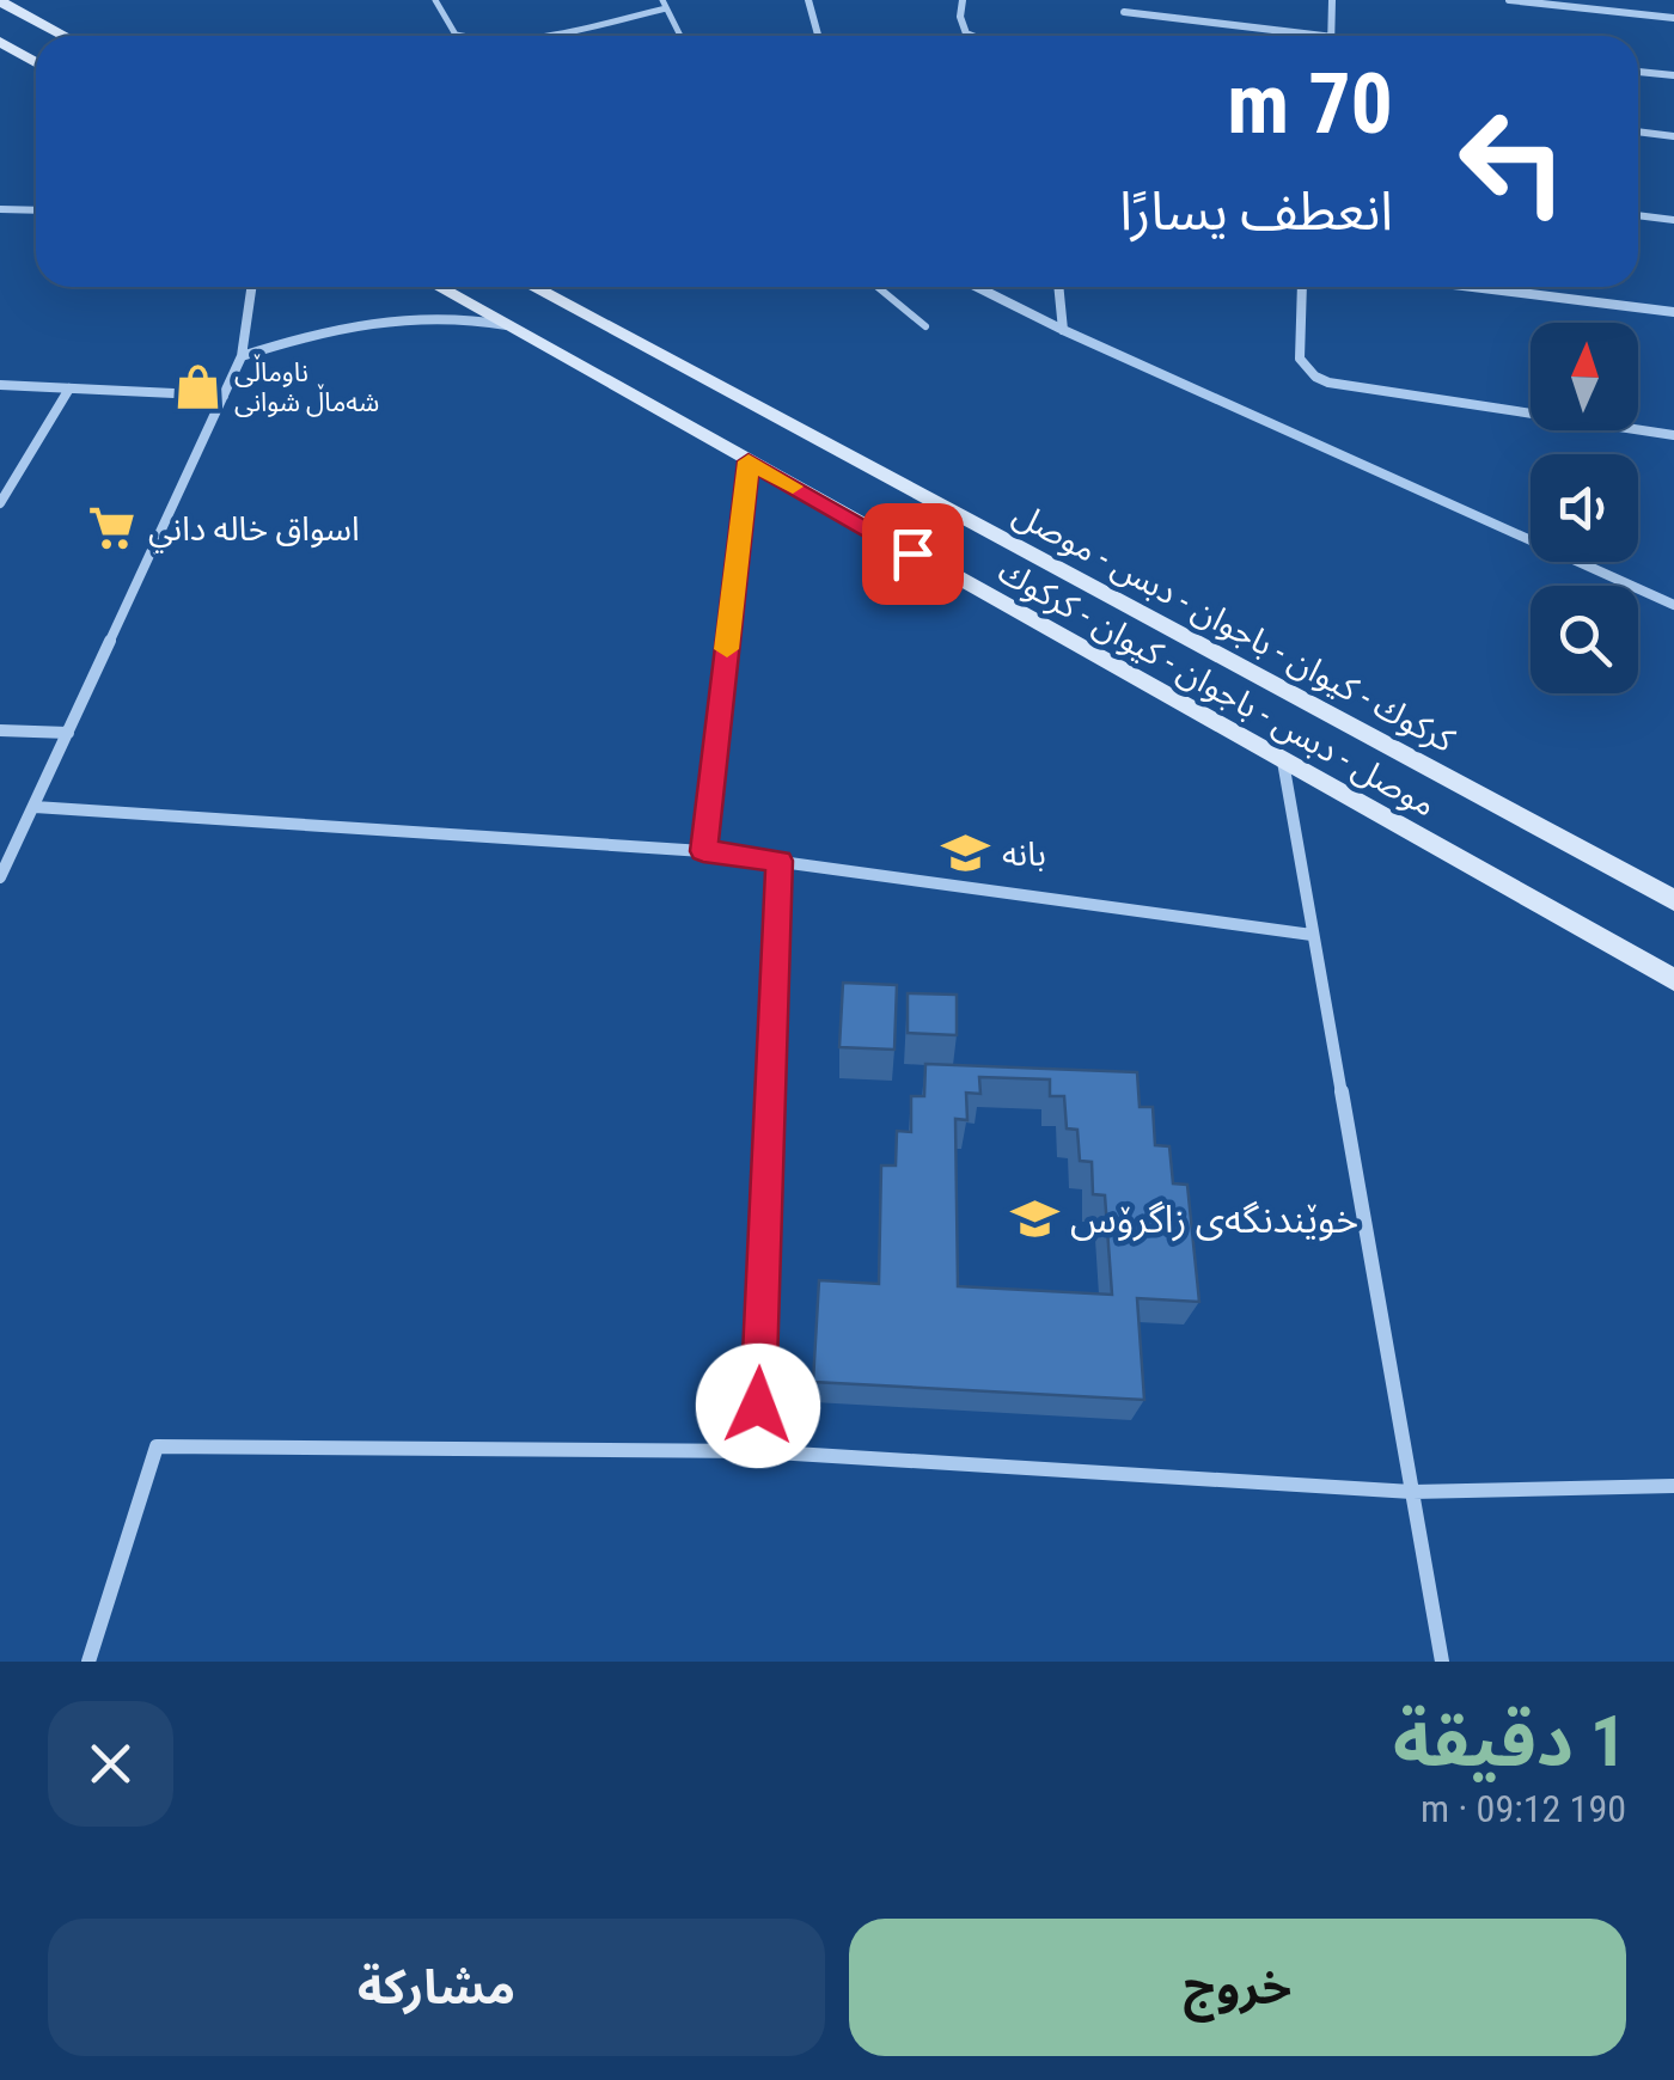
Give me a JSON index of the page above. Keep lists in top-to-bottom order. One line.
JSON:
{"streets":{"main road":["كركوك - كيوان - باجوان - دبس - موصل","موصل - دبس - باجوان - كيوان - كركوك"]},"places":{"shop":["ناوماڵی شەماڵ شوانی"],"supermarket":["اسواق خاله داني"],"school or university":["بانە","خوێندنگەی زاگرۆس"]},"north":"top","page":{"turn":["70 m","انعطف يسارًا"],"heading":["1 دقيقة","190 m · 09:12"],"buttons":["خروج","مشاركة"]}}
